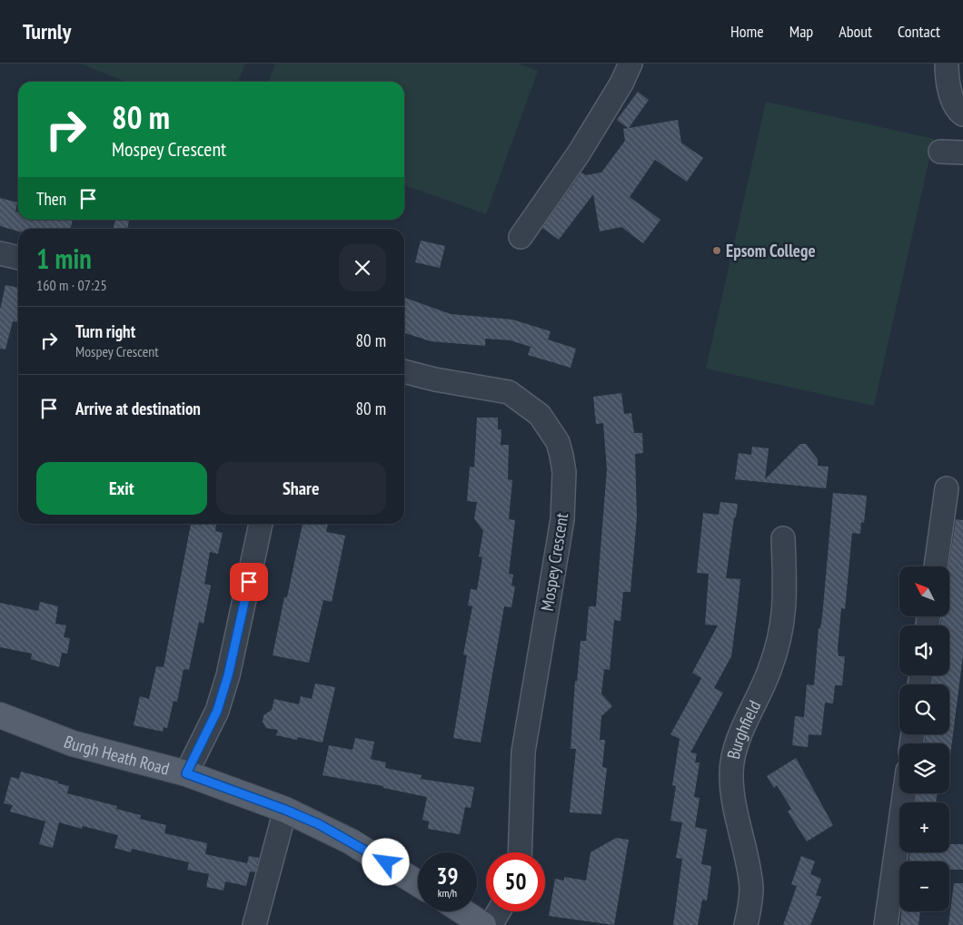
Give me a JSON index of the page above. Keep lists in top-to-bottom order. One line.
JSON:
{"streets":{"main road":["Burgh Heath Road"],"street":["Mospey Crescent","Burghfield"]},"places":["Epsom College"],"north":"top left","page":{"header":"Turnly","nav":["Home","Map","About","Contact"],"turn":["80 m","Mospey Crescent"],"then":"Then","heading":["1 min","160 m · 07:25"],"list":[{"name":"Turn right","note":"Mospey Crescent","value":"80 m"},{"name":"Arrive at destination","value":"80 m"}],"buttons":["Exit","Share"],"map_buttons":["+","−"],"speed":"39 km/h","limit":"50"}}
